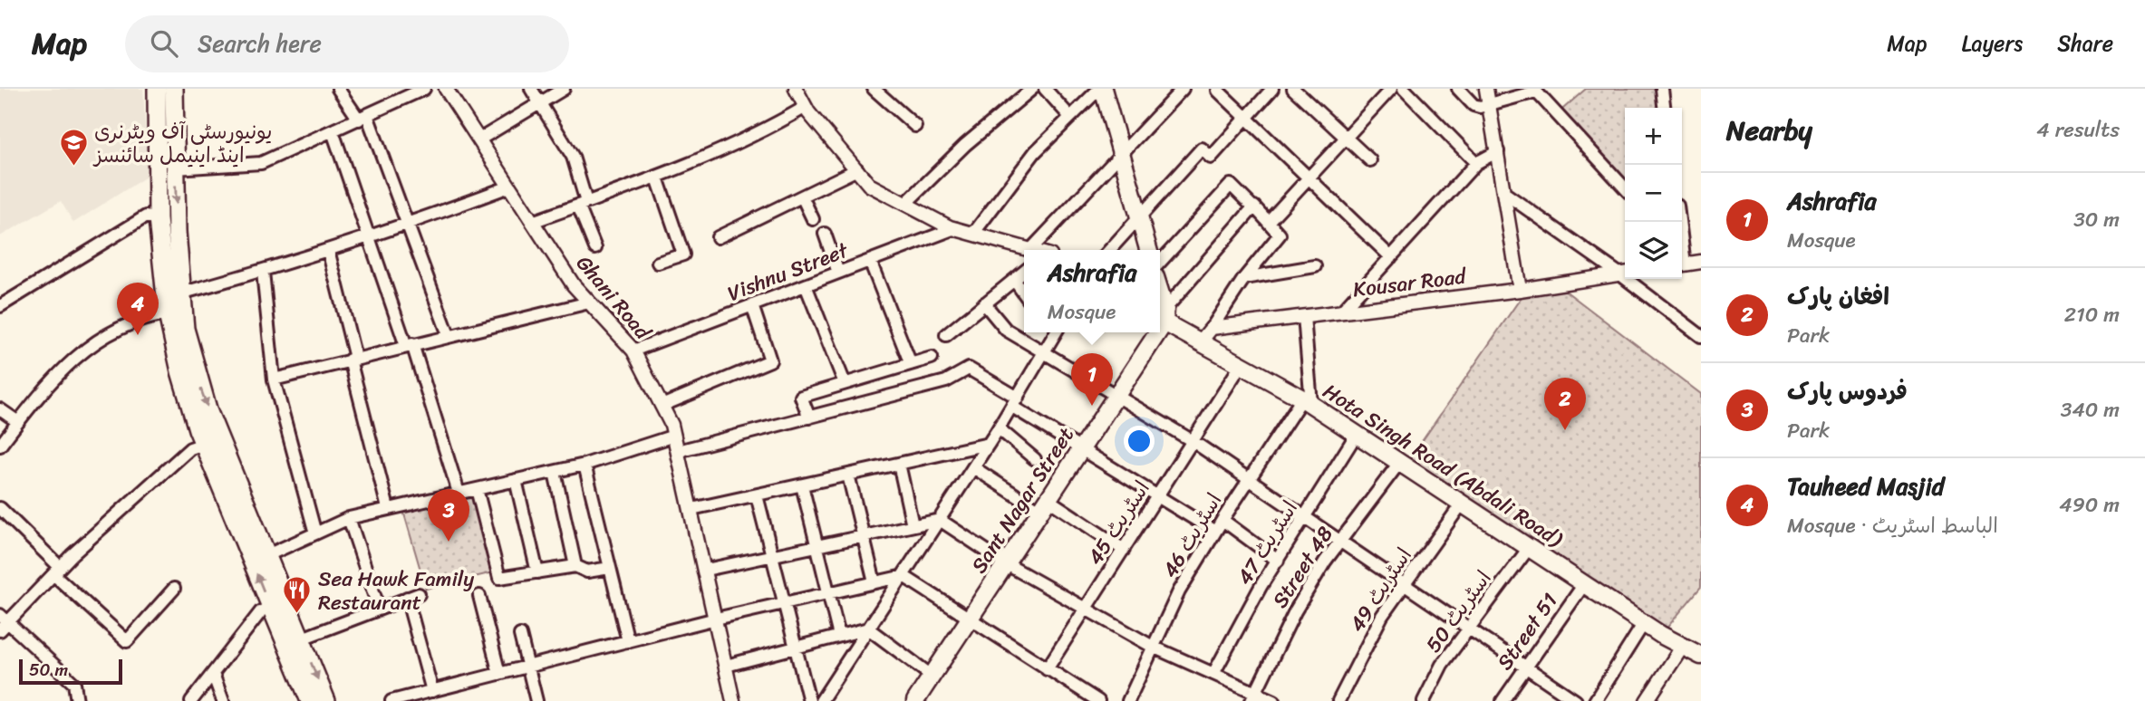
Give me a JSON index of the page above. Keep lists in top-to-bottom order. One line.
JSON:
{"streets":{"main road":["Hota Singh Road (Abdali Road)","Sant Nagar Street"],"street":["Vishnu Street","Kousar Road","Ghani Road","اسٹریٹ 45","اسٹریٹ 46","اسٹریٹ 47","Street 48","اسٹریٹ 49","اسٹریٹ 50","Street 51"]},"crossings":[["Vishnu Street","Ghani Road"],["Hota Singh Road (Abdali Road)","اسٹریٹ 45"],["Hota Singh Road (Abdali Road)","اسٹریٹ 46"],["Hota Singh Road (Abdali Road)","اسٹریٹ 47"],["Hota Singh Road (Abdali Road)","Street 48"],["Hota Singh Road (Abdali Road)","اسٹریٹ 49"],["Hota Singh Road (Abdali Road)","اسٹریٹ 50"],["Hota Singh Road (Abdali Road)","Street 51"]],"places":{"school or university":["یونیورسٹی آف ویٹرنری اینڈ اینیمل سائنسز"],"restaurant":["Sea Hawk Family Restaurant"]},"scale_bar":"50 m","page":{"header":"Map","search":"Search here","nav":["Map","Layers","Share"],"heading":["Nearby","4 results"],"map_buttons":["+","−"],"list":[{"mark":"1","name":"Ashrafia","note":"Mosque","value":"30 m"},{"mark":"2","name":"افغان پارک","note":"Park","value":"210 m"},{"mark":"3","name":"فردوس پارک","note":"Park","value":"340 m"},{"mark":"4","name":"Tauheed Masjid","note":"Mosque · الباسط اسٹریٹ","value":"490 m"}],"popup":["Ashrafia","Mosque"],"pins":["4","1","2","3"],"scale":"50 m"}}
